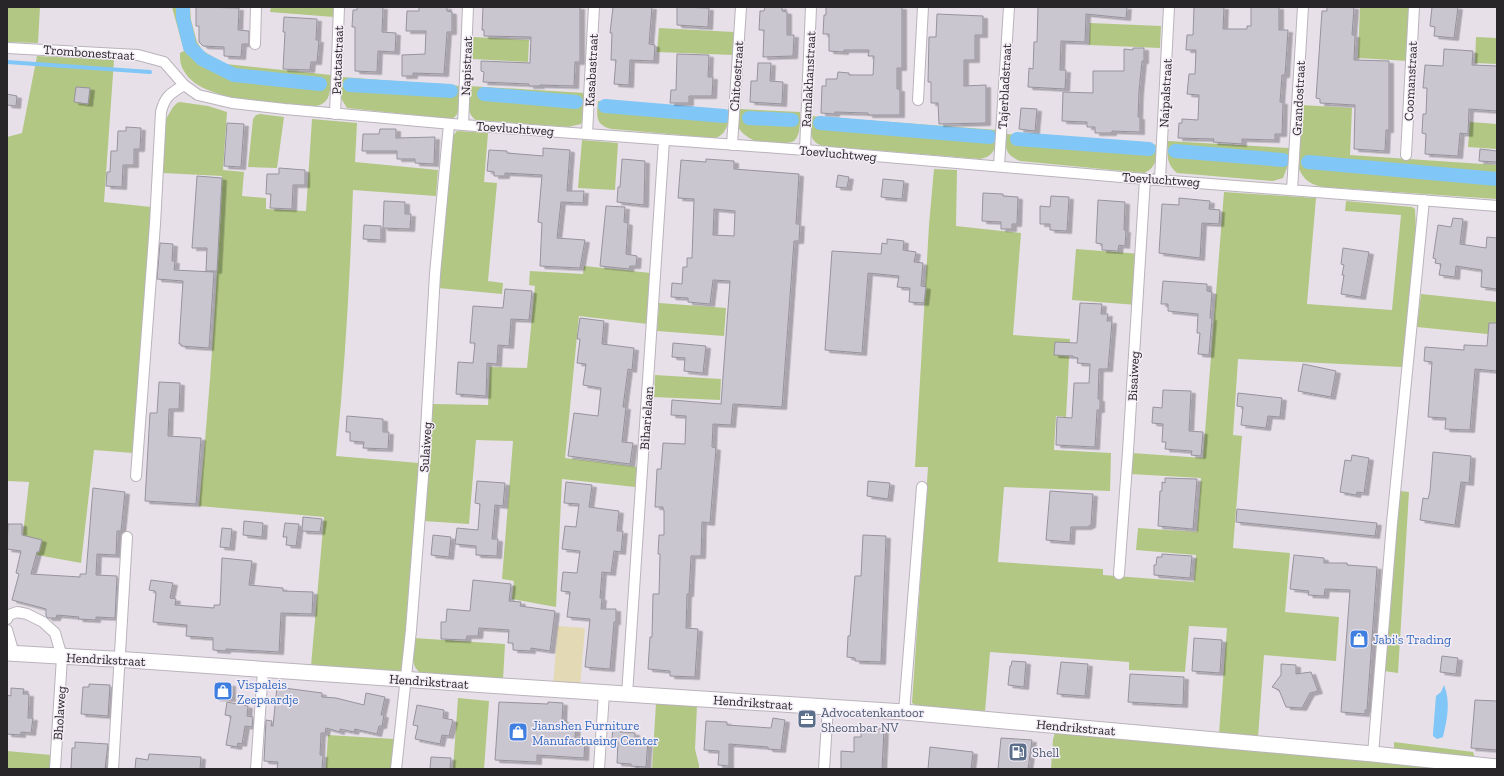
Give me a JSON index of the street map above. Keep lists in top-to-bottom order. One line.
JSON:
{"streets":{"street":["Trombonestraat","Patatastraat","Napistraat","Kasabastraat","Chitoestraat","Ramlakhanstraat","Coomanstraat","Tajerbladstraat","Naipalstraat","Grandostraat","Toevluchtweg","Bisaiweg","Biharielaan","Sulaiweg","Hendrikstraat","Bholaweg"]},"crossings":[["Trombonestraat","Toevluchtweg"],["Patatastraat","Toevluchtweg"],["Napistraat","Toevluchtweg"],["Kasabastraat","Toevluchtweg"],["Chitoestraat","Toevluchtweg"],["Ramlakhanstraat","Toevluchtweg"],["Tajerbladstraat","Toevluchtweg"],["Naipalstraat","Toevluchtweg"],["Grandostraat","Toevluchtweg"],["Toevluchtweg","Bisaiweg"],["Toevluchtweg","Biharielaan"],["Toevluchtweg","Sulaiweg"],["Biharielaan","Hendrikstraat"],["Sulaiweg","Hendrikstraat"],["Hendrikstraat","Bholaweg"]],"places":{"shop":["Jabi's Trading","Vispaleis Zeepaardje","Jianshen Furniture Manufactueing Center"],"office":["Advocatenkantoor Sheombar NV"],"fuel station":["Shell"]}}
